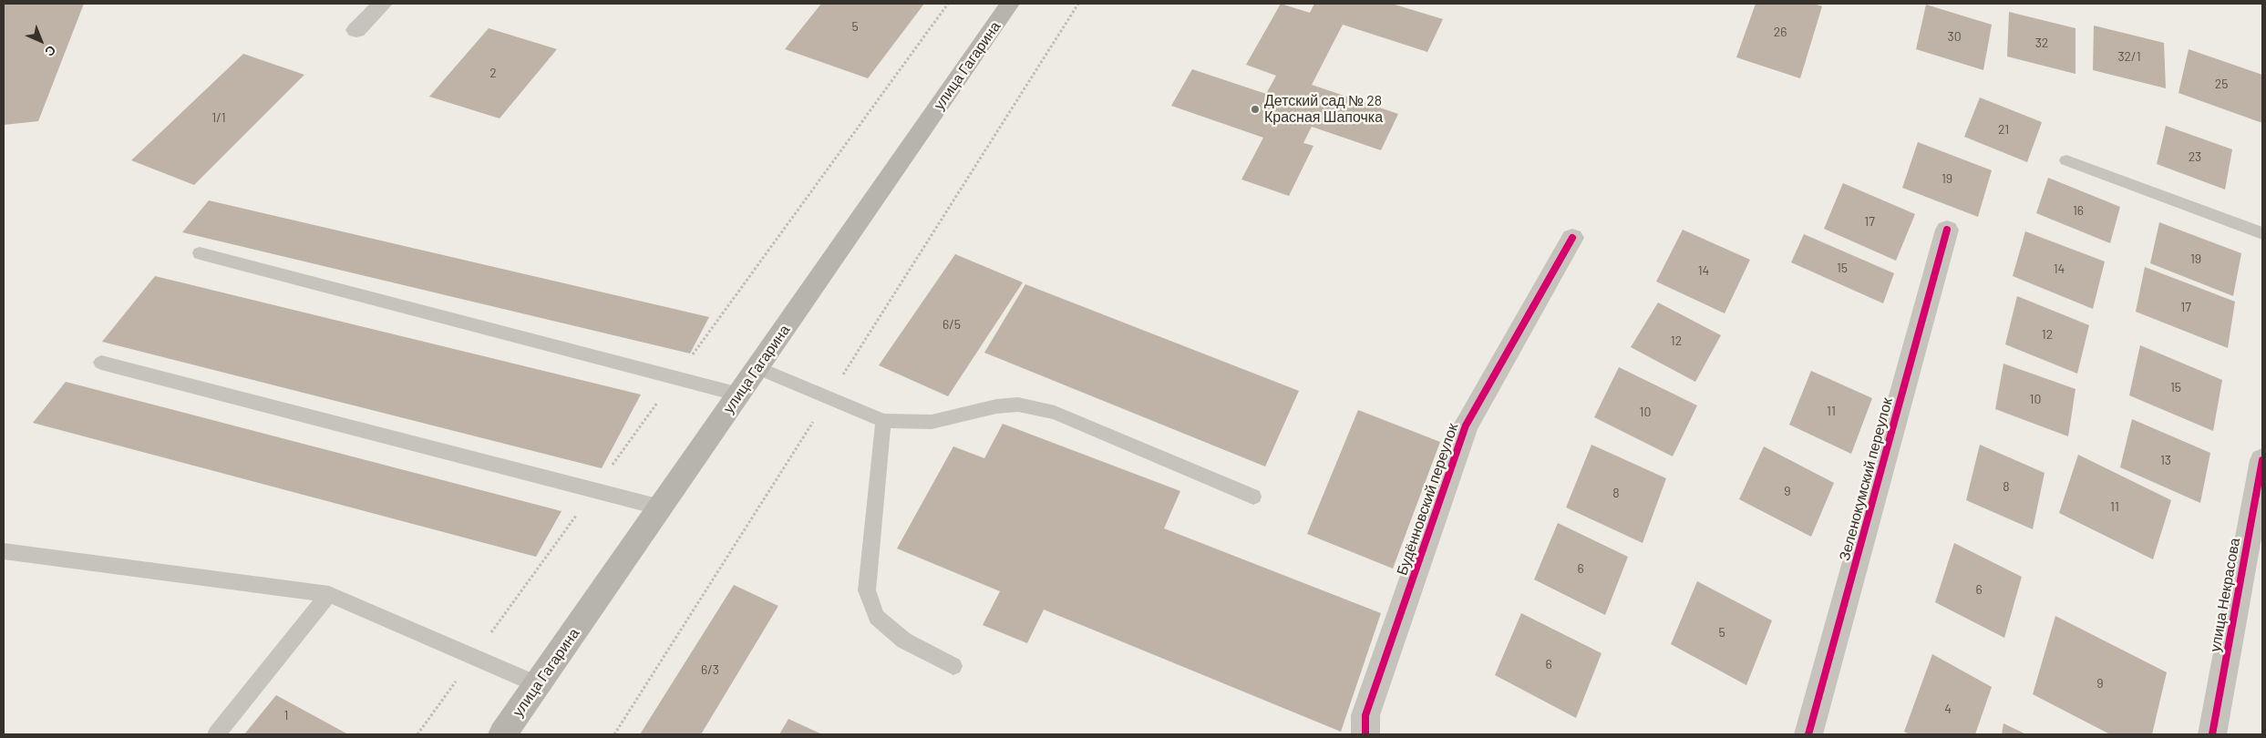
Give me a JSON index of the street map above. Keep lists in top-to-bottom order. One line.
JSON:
{"streets":{"main road":["улица Гагарина"],"street":["Зеленокумский переулок","Будённовский переулок","улица Некрасова"]},"places":["Детский сад № 28 Красная Шапочка"],"house_numbers":["5","26","30","32","32/1","2","25","1/1","21","23","19","16","17","19","15","14","14","17","6/5","12","12","15","10","11","10","13","8","9","8","11","6","6","5","6","6/3","9","4","1"],"north":"bottom right"}
